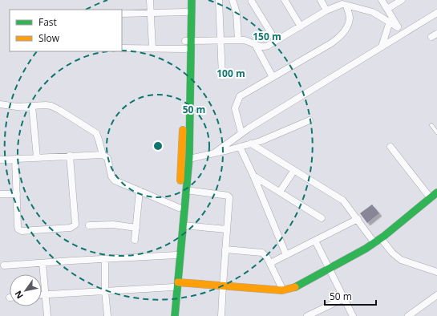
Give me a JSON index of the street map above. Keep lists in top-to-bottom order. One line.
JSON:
{"legend":["Fast","Slow"],"scale_bar":"50 m","north":"bottom left","rings":["150 m","100 m","50 m"]}
